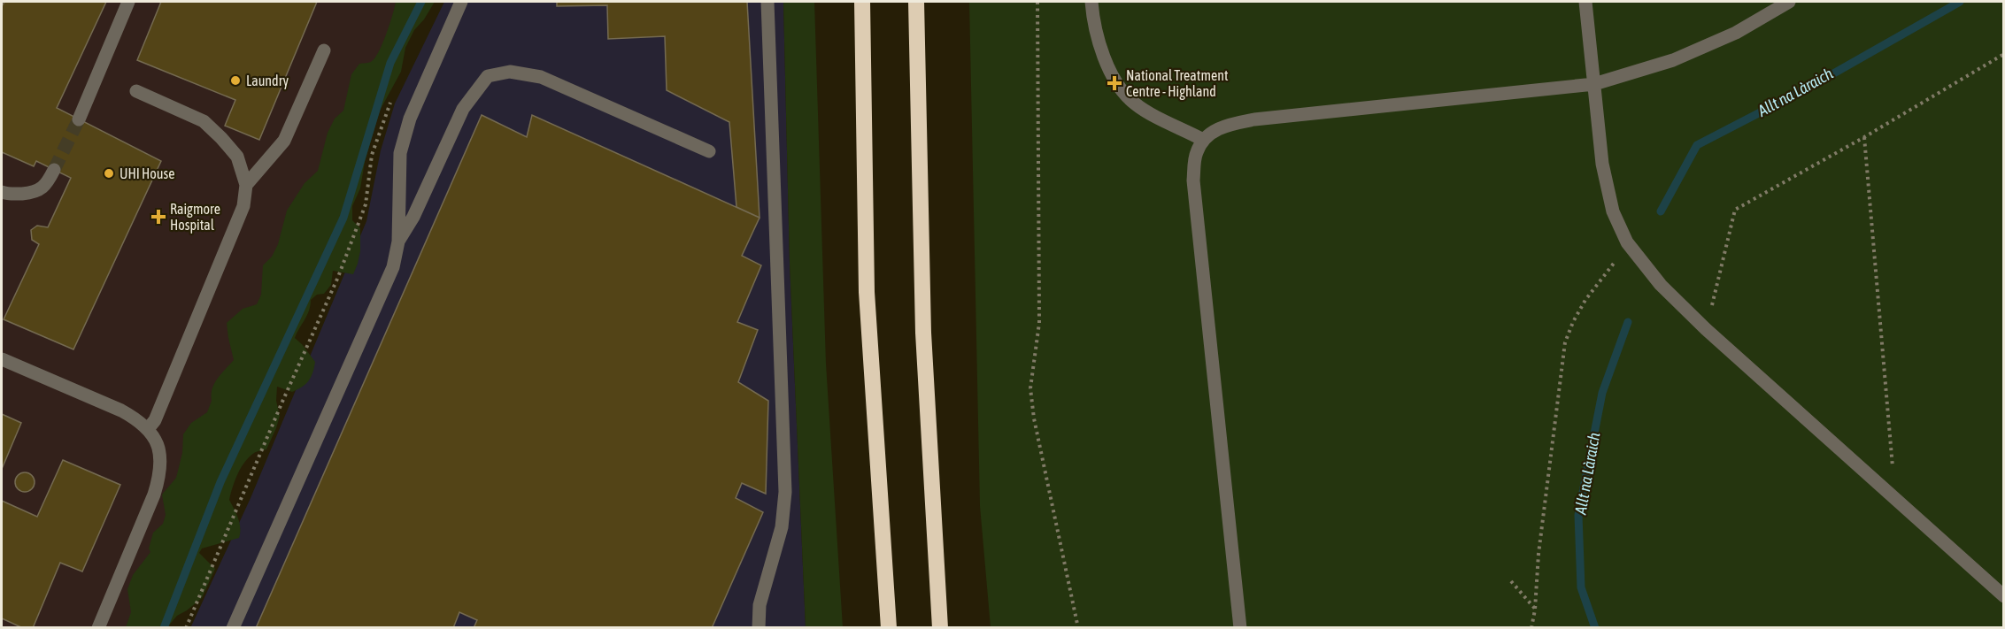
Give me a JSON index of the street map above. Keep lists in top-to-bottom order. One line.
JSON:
{"water":["Allt na Làraich"],"places":{"other":["Laundry","UHI House"],"health":["National Treatment Centre - Highland","Raigmore Hospital"]}}
